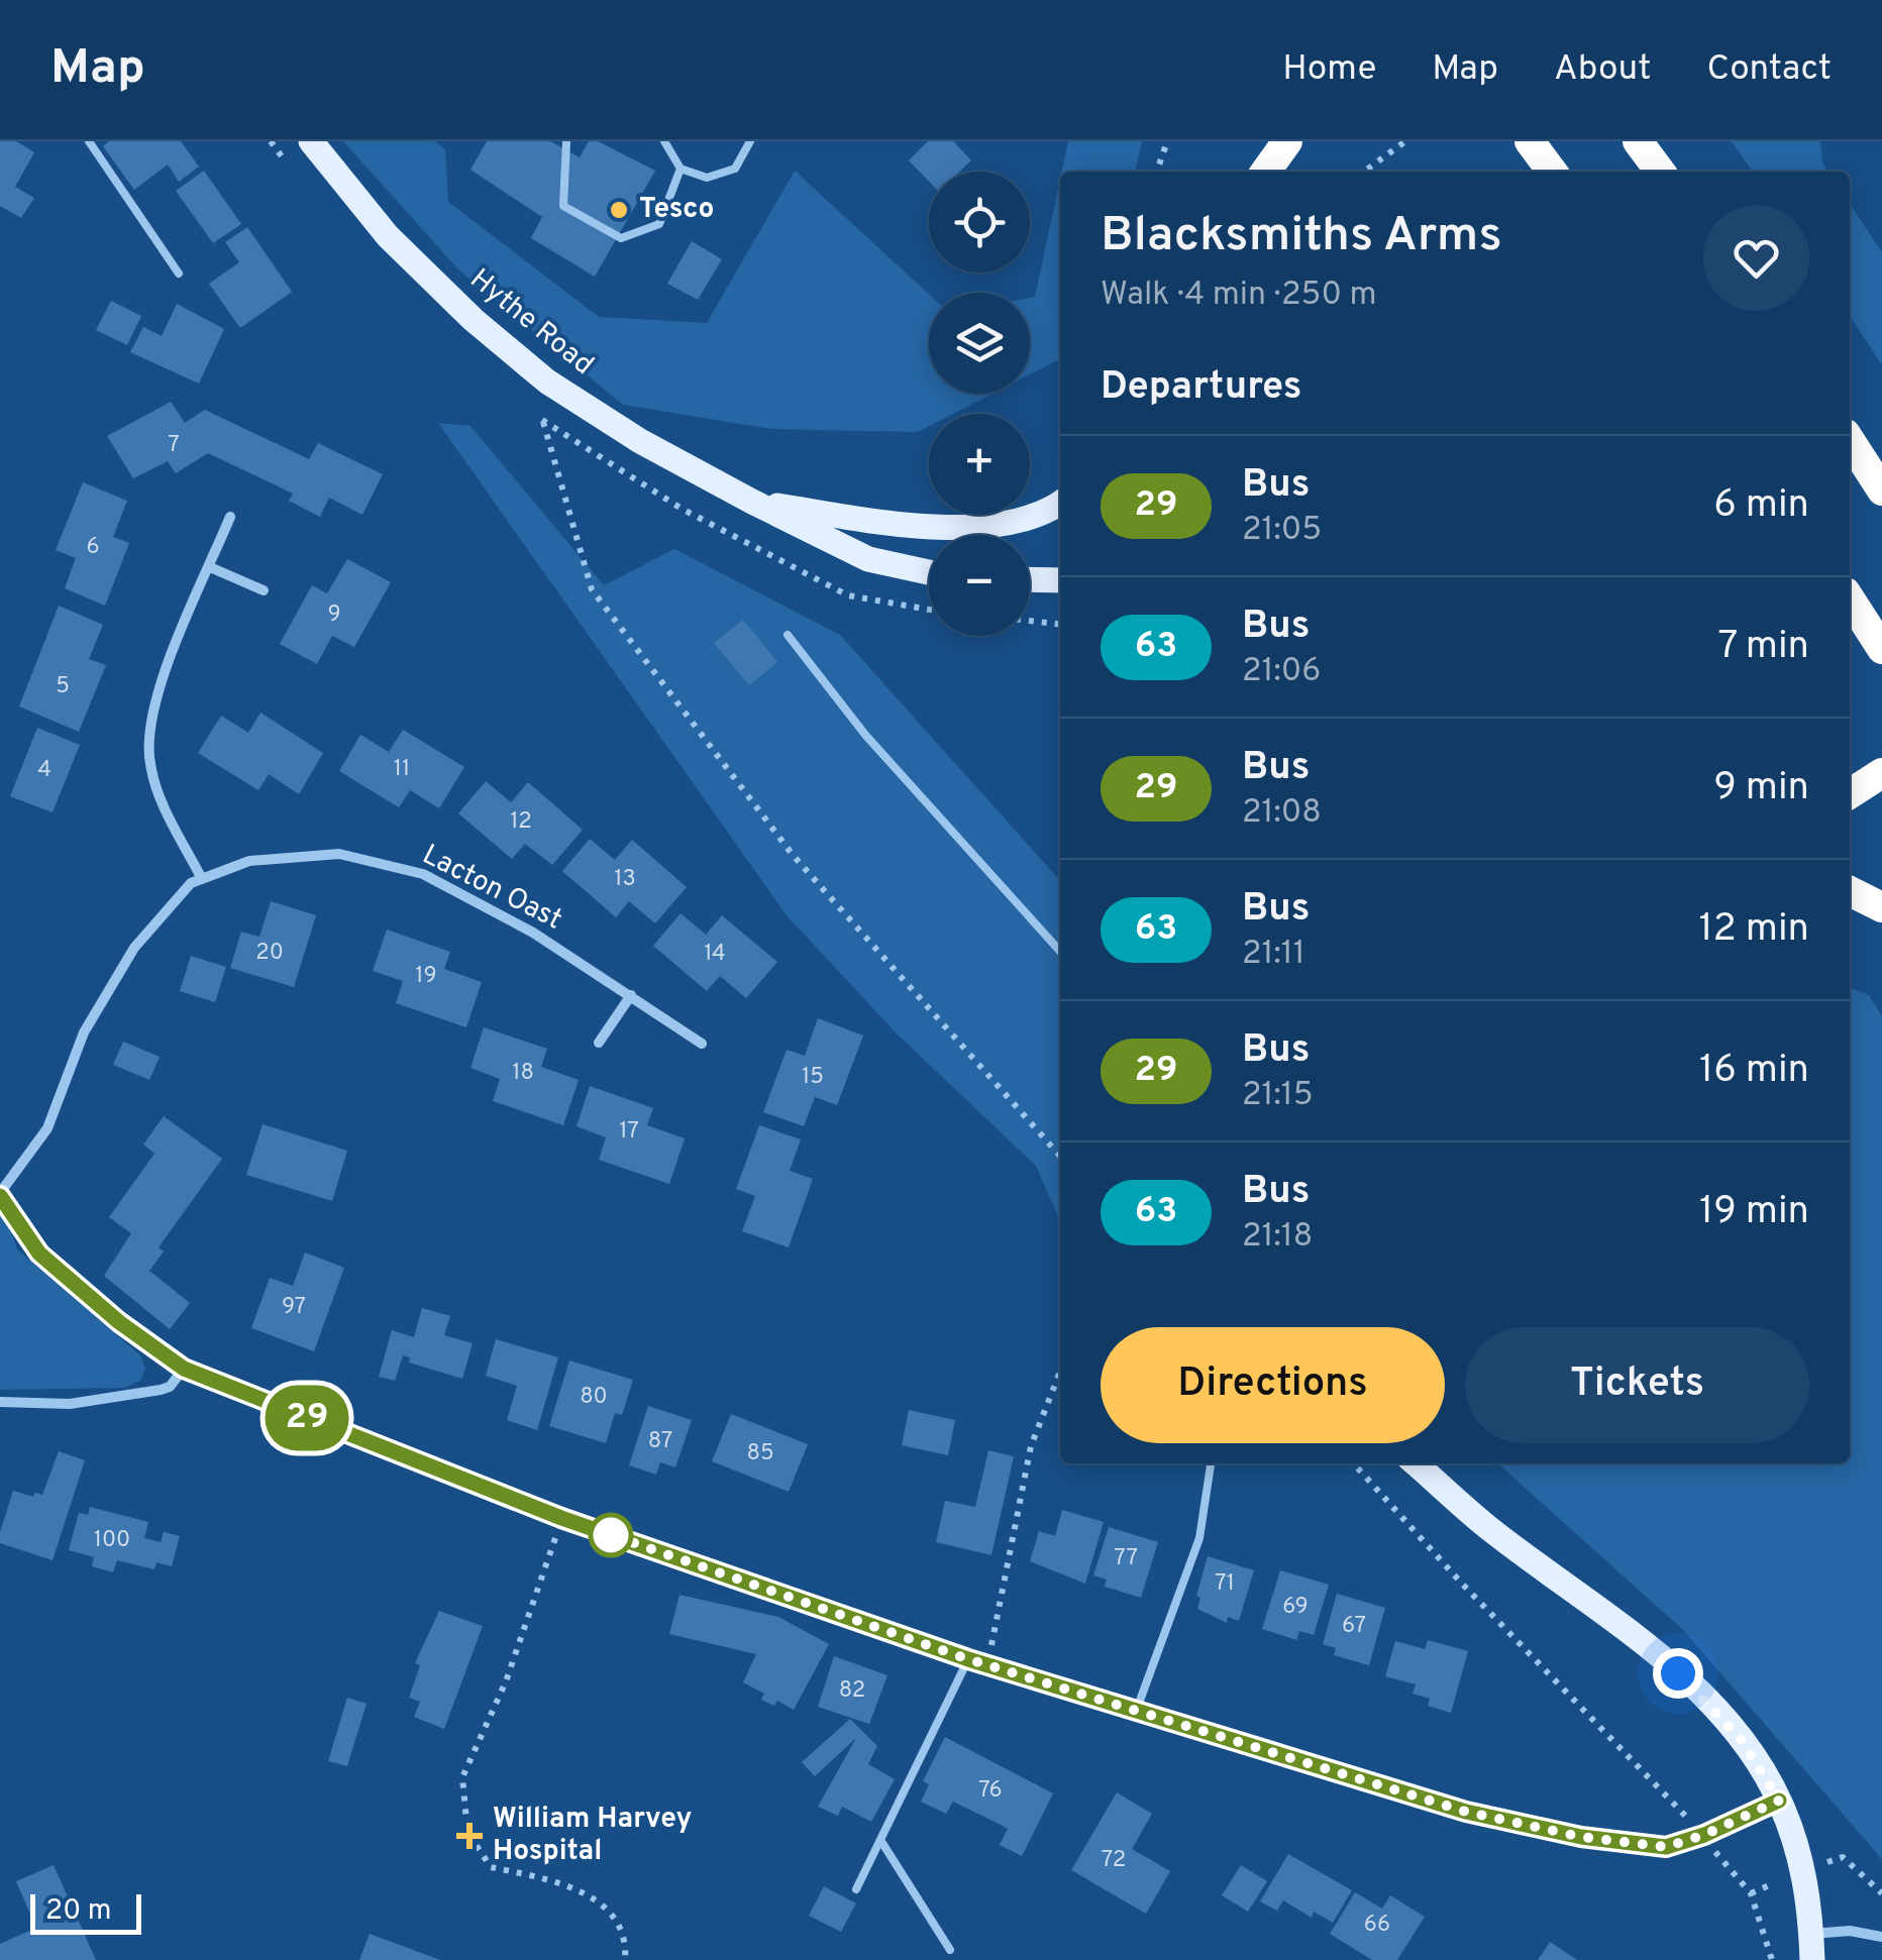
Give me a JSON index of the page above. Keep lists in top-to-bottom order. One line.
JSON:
{"streets":{"main road":["Hythe Road"],"street":["Lacton Oast"]},"places":{"other":["Tesco"],"health":["William Harvey Hospital"]},"lines":["bus line 29"],"house_numbers":["7","6","9","5","11","4","12","13","20","14","19","18","15","17","97","80","87","85","100","77","71","69","67","82","76","72","66"],"scale_bar":"20 m","page":{"header":"Map","nav":["Home","Map","About","Contact"],"on_map":"29","map_buttons":["+","−"],"heading":[["Blacksmiths Arms","Walk · 4 min · 250 m"],"Departures"],"list":[{"mark":"29","name":"Bus","note":"21:05","value":"6 min"},{"mark":"63","name":"Bus","note":"21:06","value":"7 min"},{"mark":"29","name":"Bus","note":"21:08","value":"9 min"},{"mark":"63","name":"Bus","note":"21:11","value":"12 min"},{"mark":"29","name":"Bus","note":"21:15","value":"16 min"},{"mark":"63","name":"Bus","note":"21:18","value":"19 min"}],"buttons":["Directions","Tickets"],"scale":"20 m"}}
